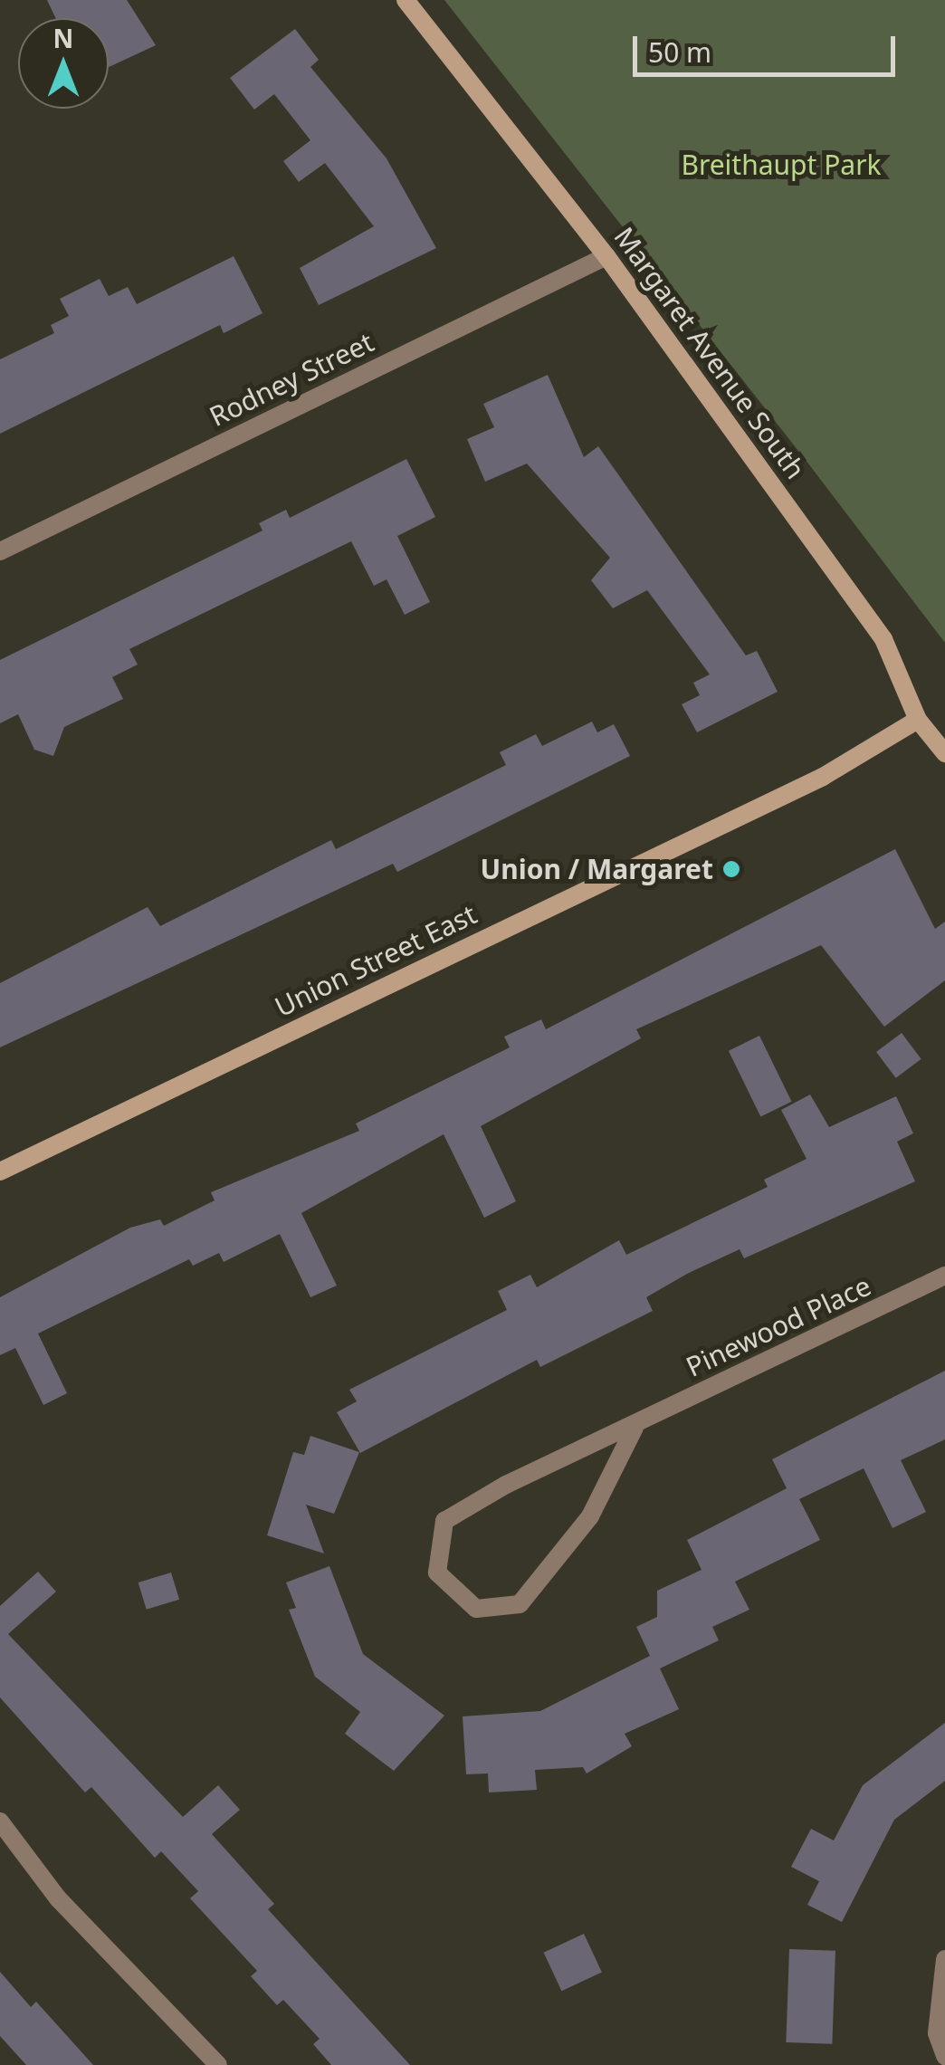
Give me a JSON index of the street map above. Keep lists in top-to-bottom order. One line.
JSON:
{"streets":{"street":["Margaret Avenue South","Rodney Street","Union Street East","Pinewood Place"]},"crossings":[["Margaret Avenue South","Rodney Street"],["Margaret Avenue South","Union Street East"]],"parks":["Breithaupt Park"],"places":["Union / Margaret"],"scale_bar":"50 m","north":"top"}
